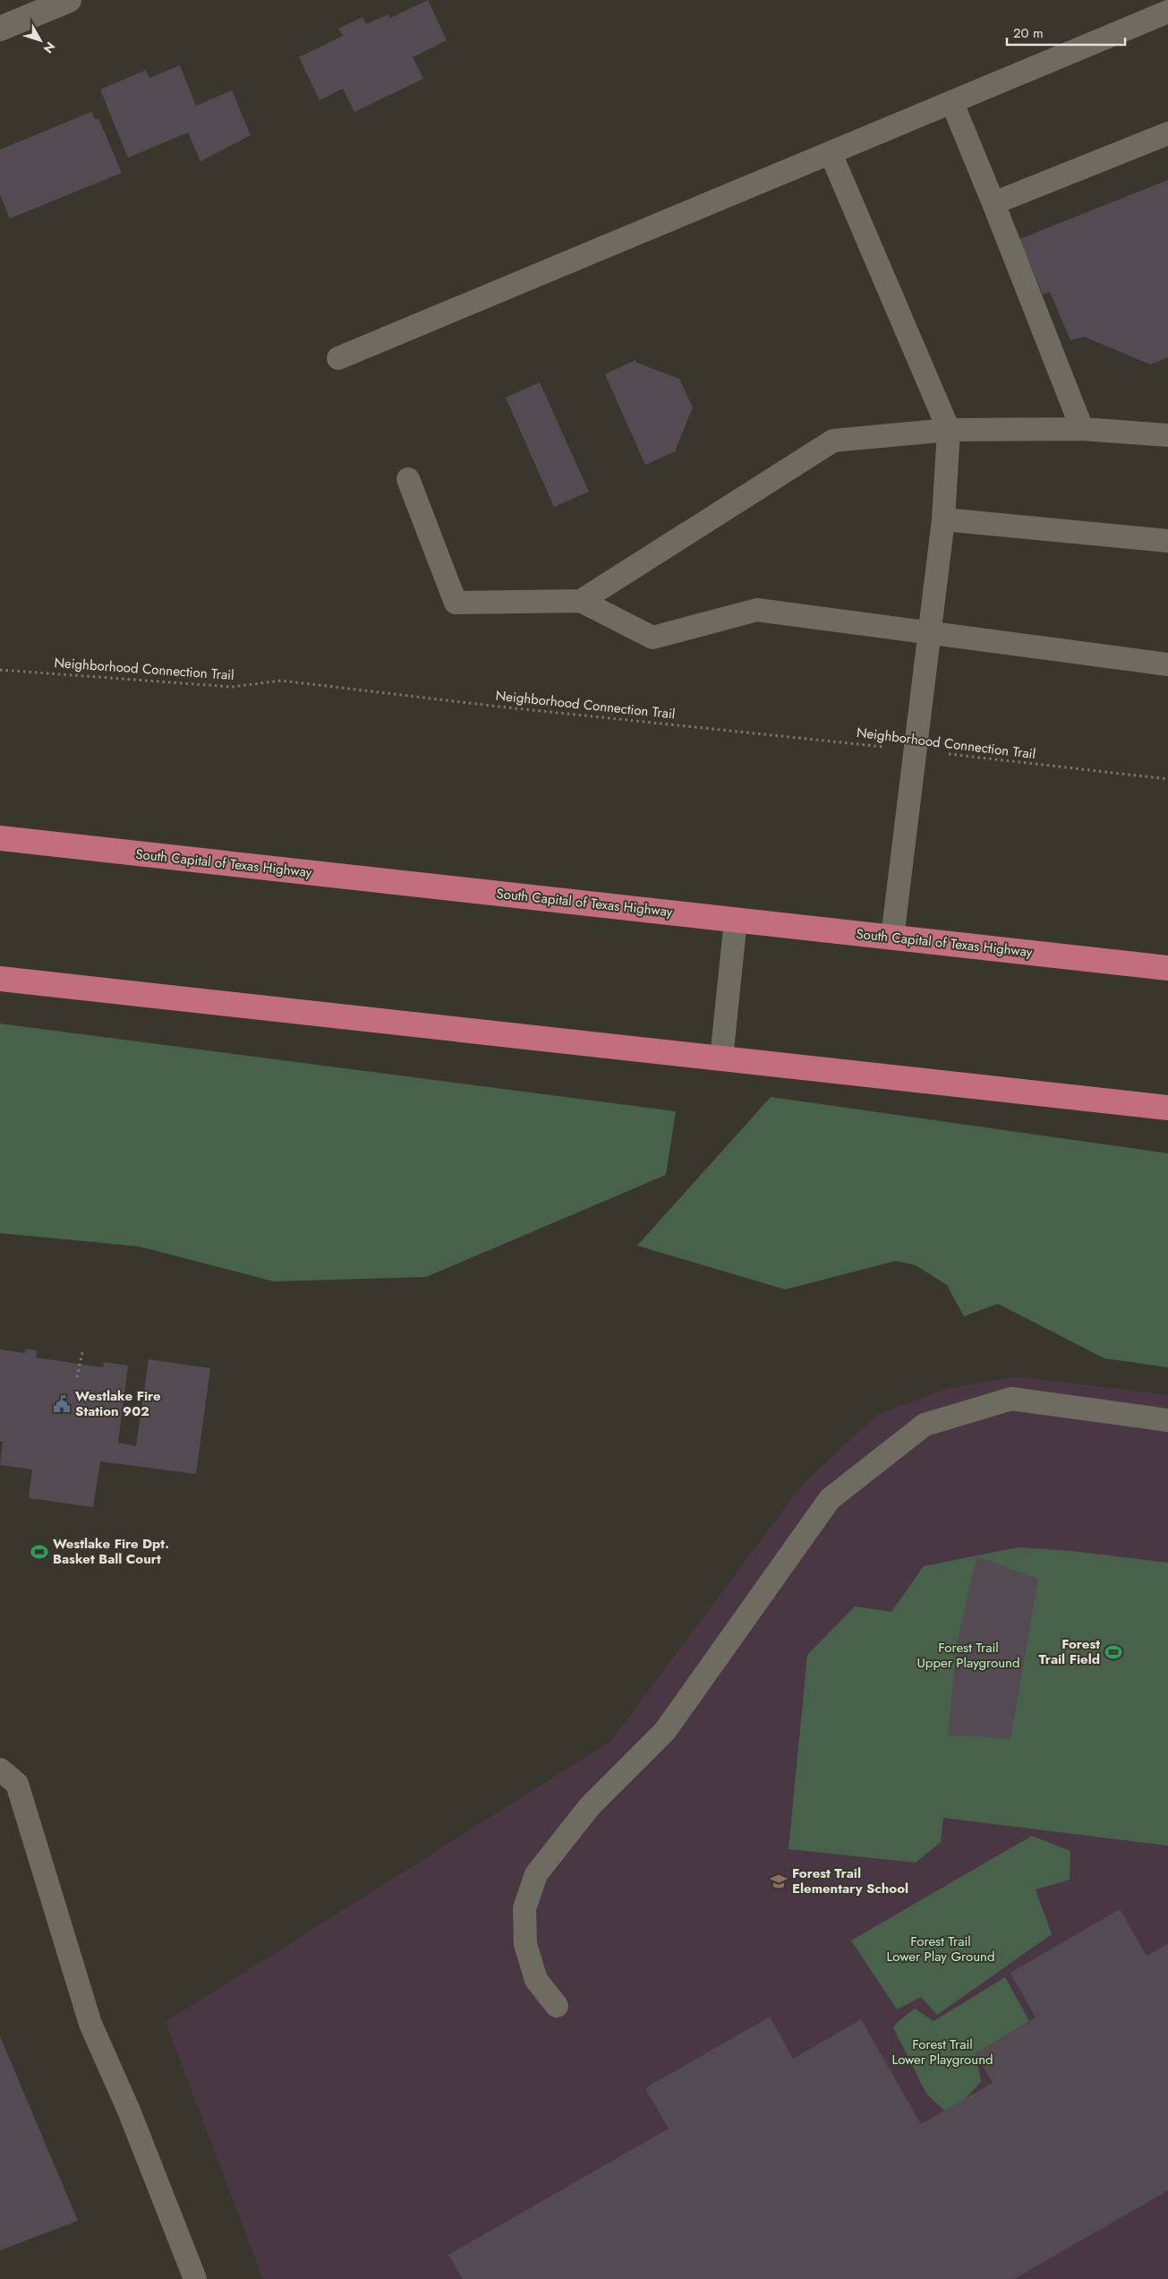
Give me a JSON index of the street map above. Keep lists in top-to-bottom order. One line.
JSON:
{"streets":{"highway":["South Capital of Texas Highway"],"path":["Neighborhood Connection Trail"]},"parks":["Forest Trail Upper Playground","Forest Trail Lower Play Ground","Forest Trail Lower Playground"],"places":{"public building":["Westlake Fire Station 902"],"sports":["Westlake Fire Dpt. Basket Ball Court","Forest Trail Field"],"school or university":["Forest Trail Elementary School"]},"scale_bar":"20 m","north":"bottom right"}
